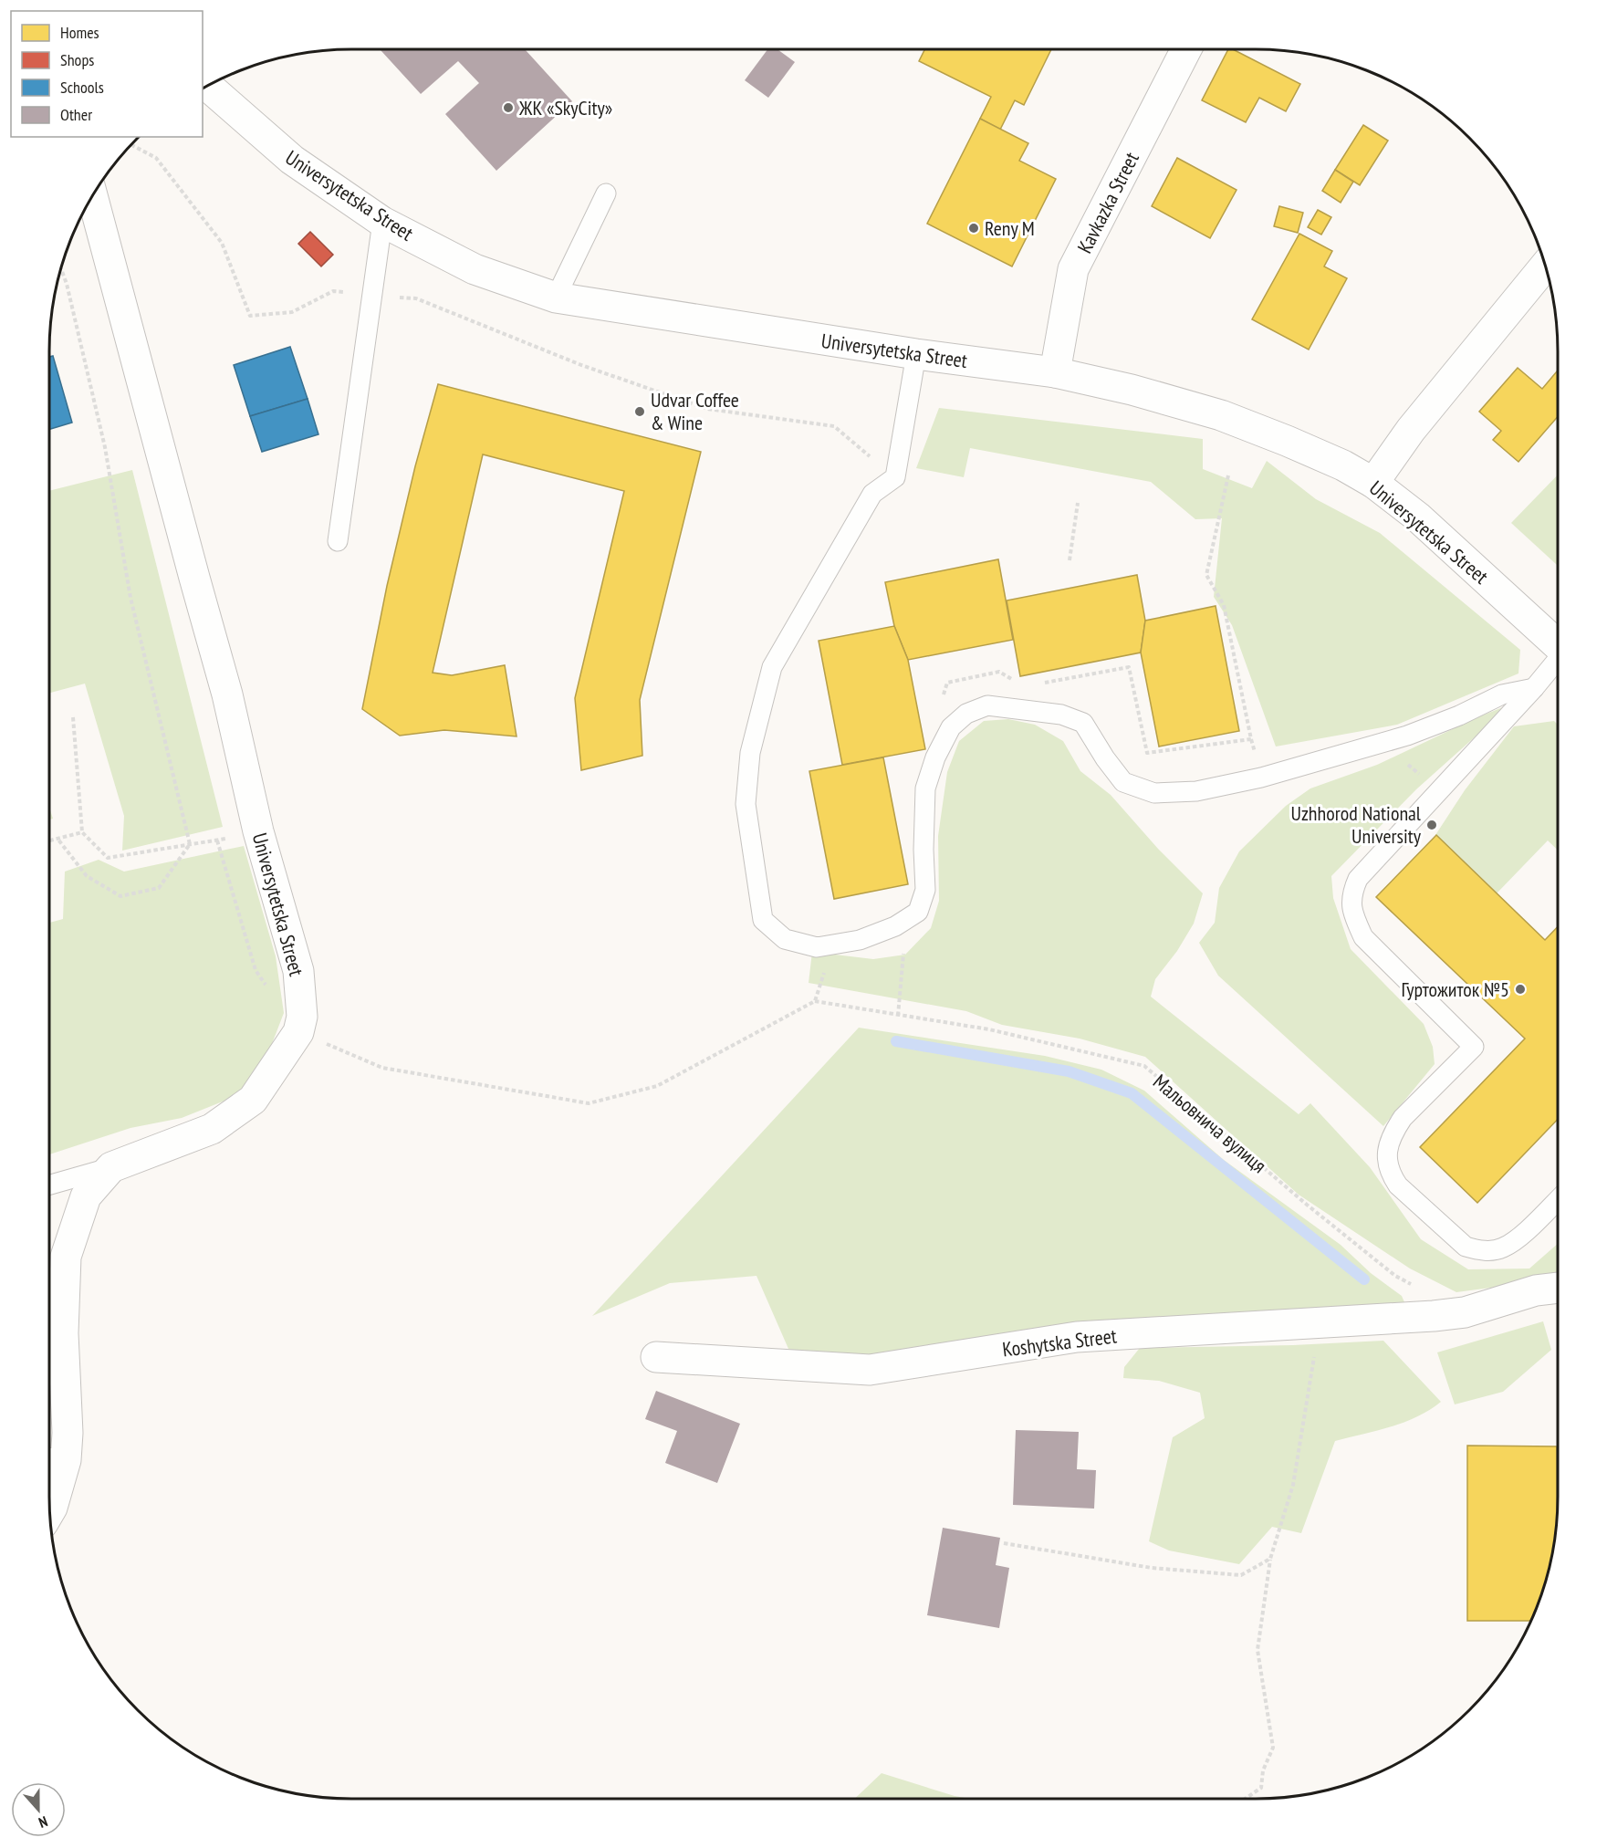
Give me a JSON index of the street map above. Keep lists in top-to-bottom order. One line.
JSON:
{"streets":{"street":["Universytetska Street","Kavkazka Street","Koshytska Street"],"path":["Мальовнича вулиця"]},"crossings":[["Universytetska Street","Kavkazka Street"],["Universytetska Street","Мальовнича вулиця"]],"places":["ЖК «SkyCity»","Reny M","Udvar Coffee & Wine","Uzhhorod National University","Гуртожиток №5"],"legend":["Homes","Shops","Schools","Other"],"north":"bottom"}
